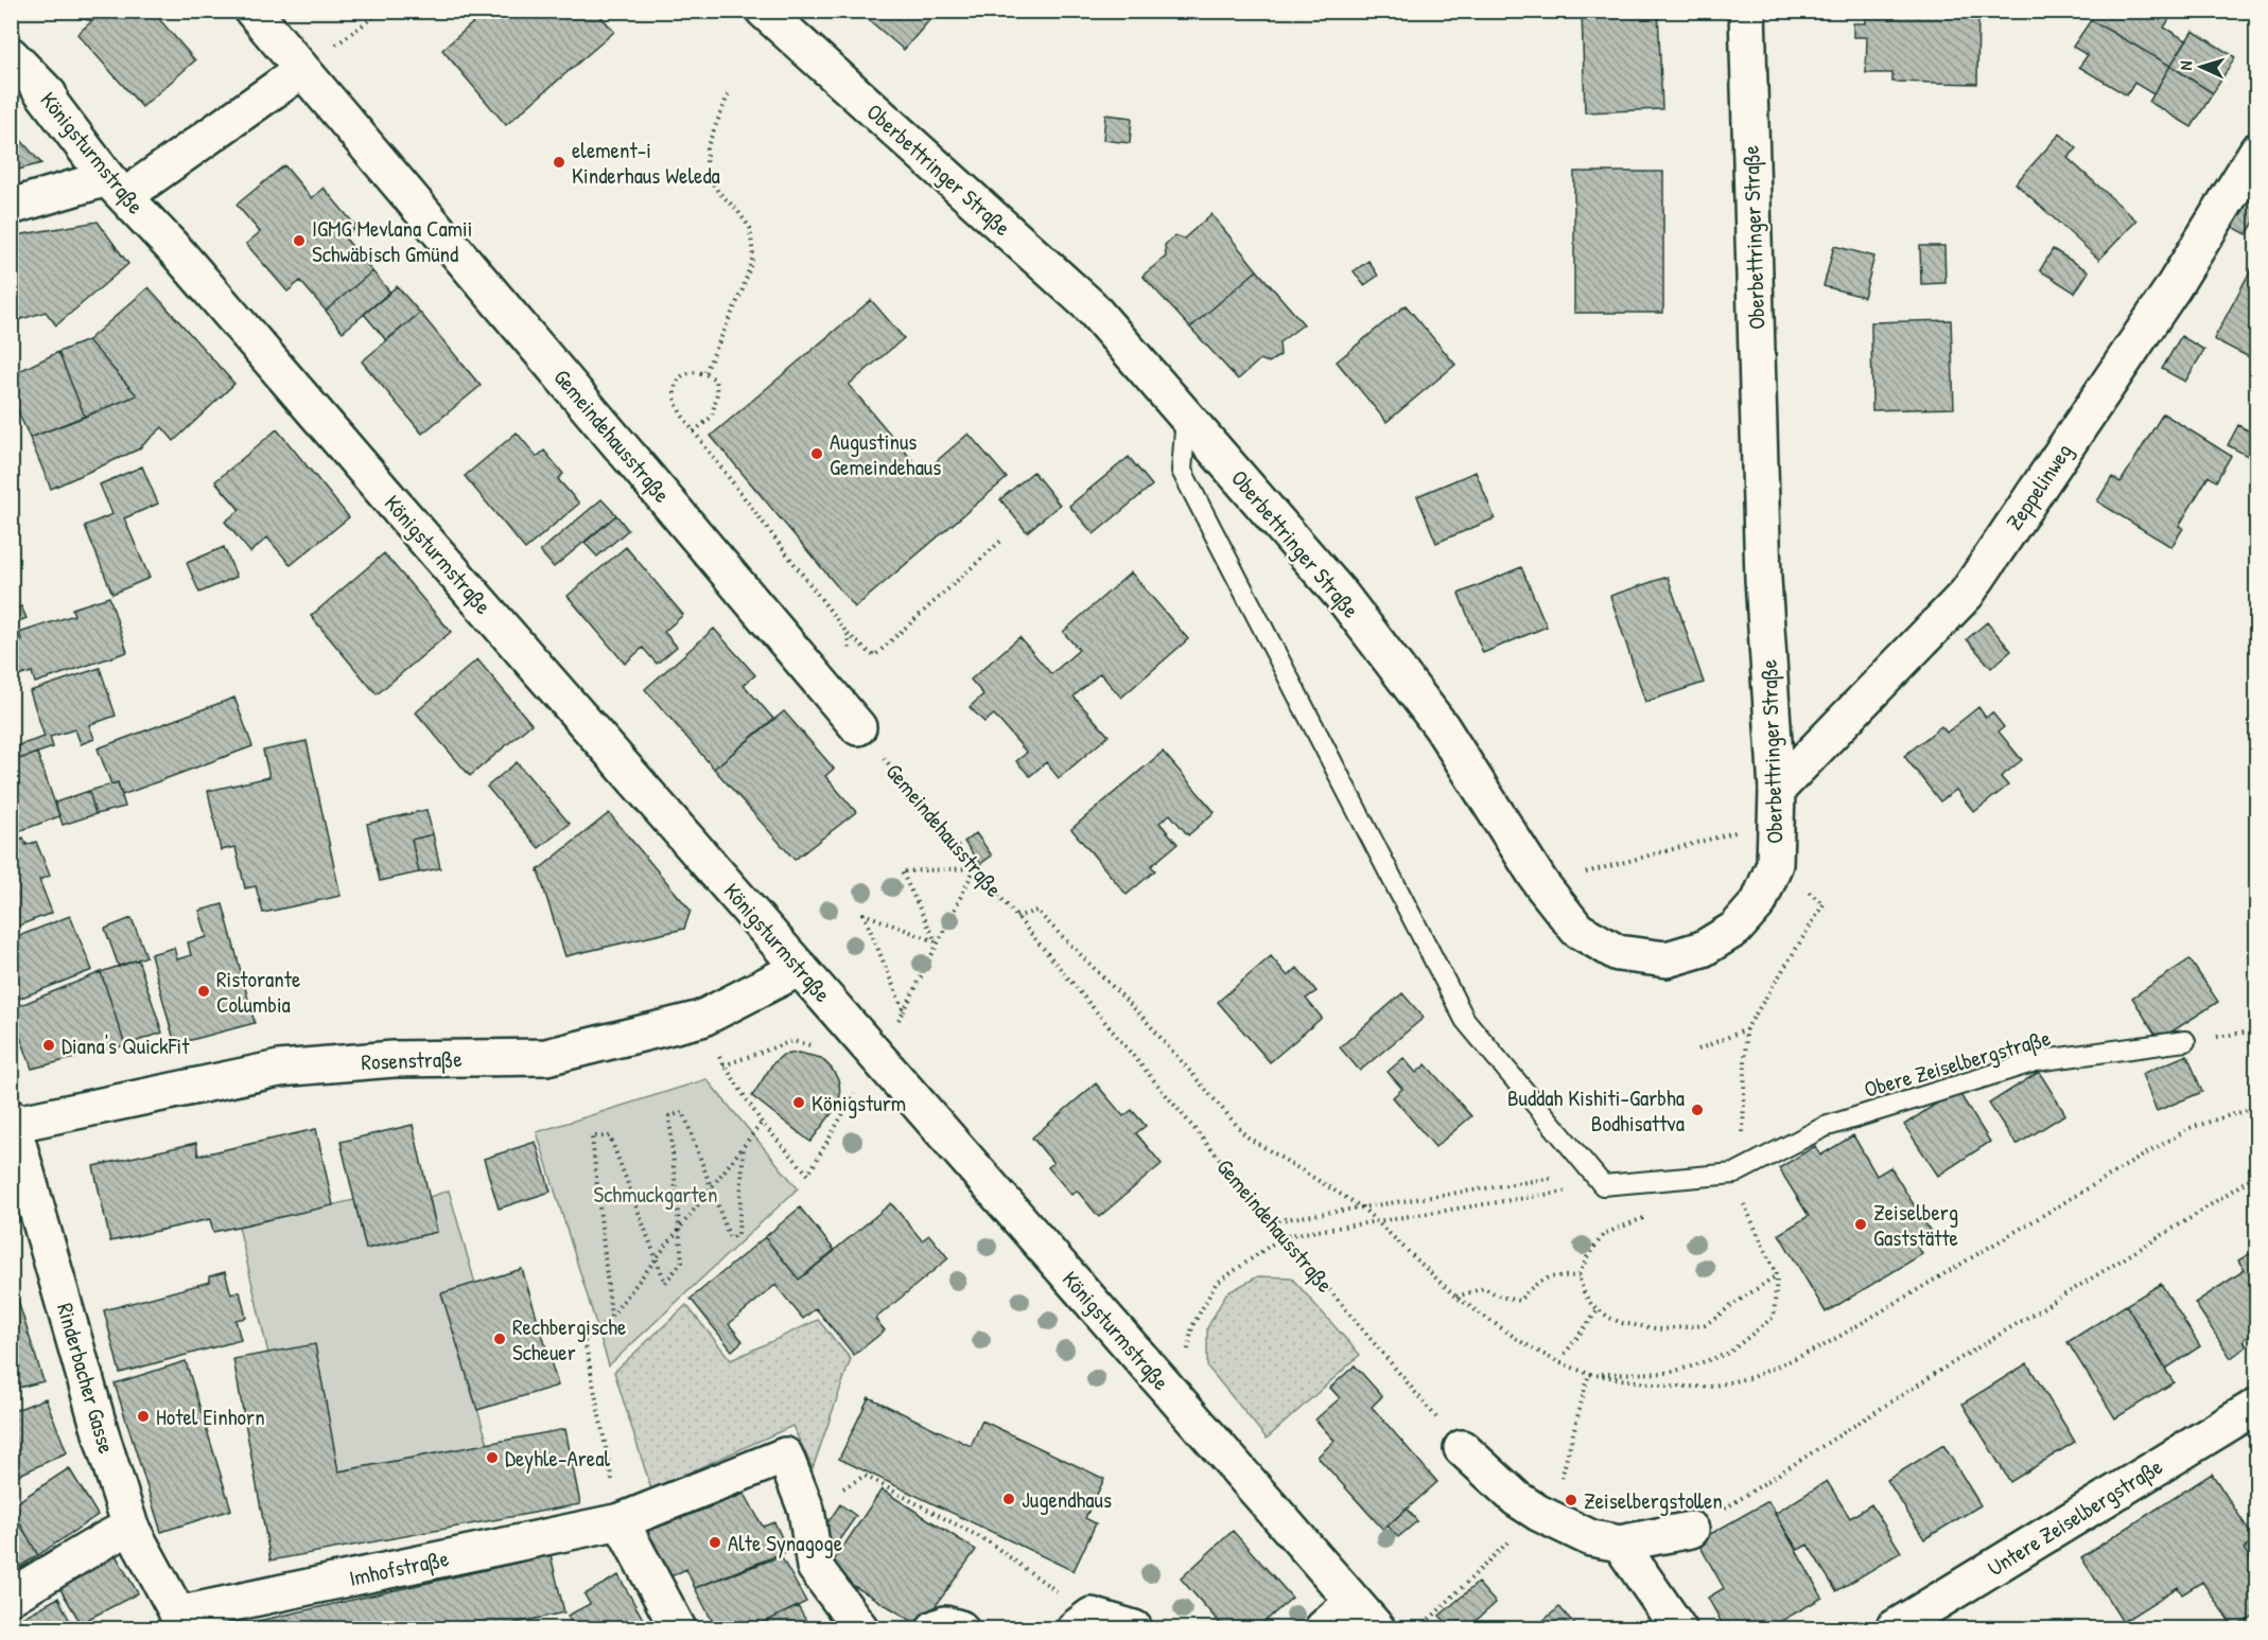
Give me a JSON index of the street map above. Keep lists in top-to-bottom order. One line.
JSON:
{"streets":{"street":["Königsturmstraße","Oberbettringer Straße","Gemeindehausstraße","Zeppelinweg","Rosenstraße","Rinderbacher Gasse","Untere Zeiselbergstraße","Imhofstraße"],"lane":["Obere Zeiselbergstraße"]},"crossings":[["Königsturmstraße","Rosenstraße"],["Oberbettringer Straße","Zeppelinweg"],["Rosenstraße","Rinderbacher Gasse"],["Rinderbacher Gasse","Imhofstraße"]],"parks":["Schmuckgarten"],"places":["element-i Kinderhaus Weleda","IGMG Mevlana Camii Schwäbisch Gmünd","Augustinus Gemeindehaus","Ristorante Columbia","Diana's QuickFit","Königsturm","Buddah Kishiti-Garbha Bodhisattva","Zeiselberg Gaststätte","Rechbergische Scheuer","Hotel Einhorn","Deyhle-Areal","Jugendhaus","Zeiselbergstollen","Alte Synagoge"],"north":"left"}
